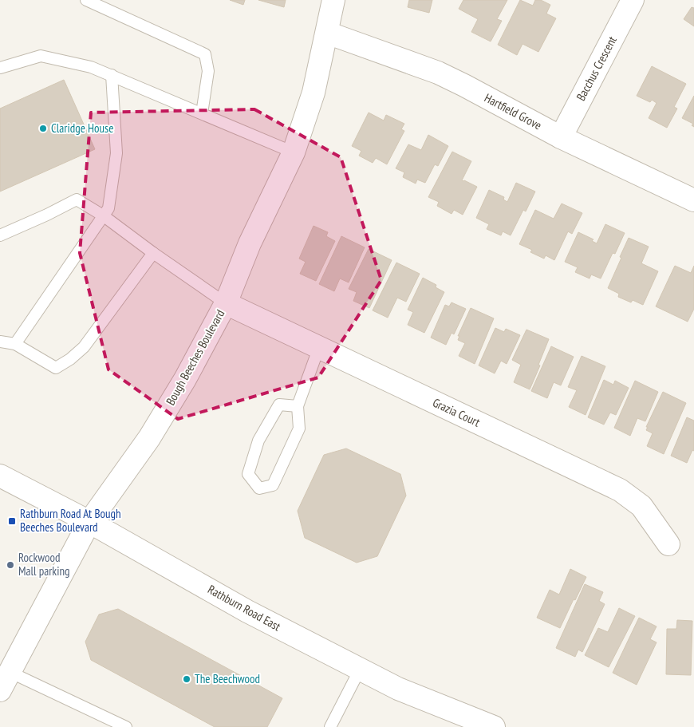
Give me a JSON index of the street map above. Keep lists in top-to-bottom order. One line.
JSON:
{"streets":{"street":["Bacchus Crescent","Hartfield Grove","Bough Beeches Boulevard","Grazia Court","Rathburn Road East"]},"crossings":[["Bacchus Crescent","Hartfield Grove"],["Hartfield Grove","Bough Beeches Boulevard"],["Bough Beeches Boulevard","Grazia Court"],["Bough Beeches Boulevard","Rathburn Road East"]],"places":{"other":["Claridge House","Rockwood Mall parking","The Beechwood"],"transit":["Rathburn Road At Bough Beeches Boulevard"]}}
